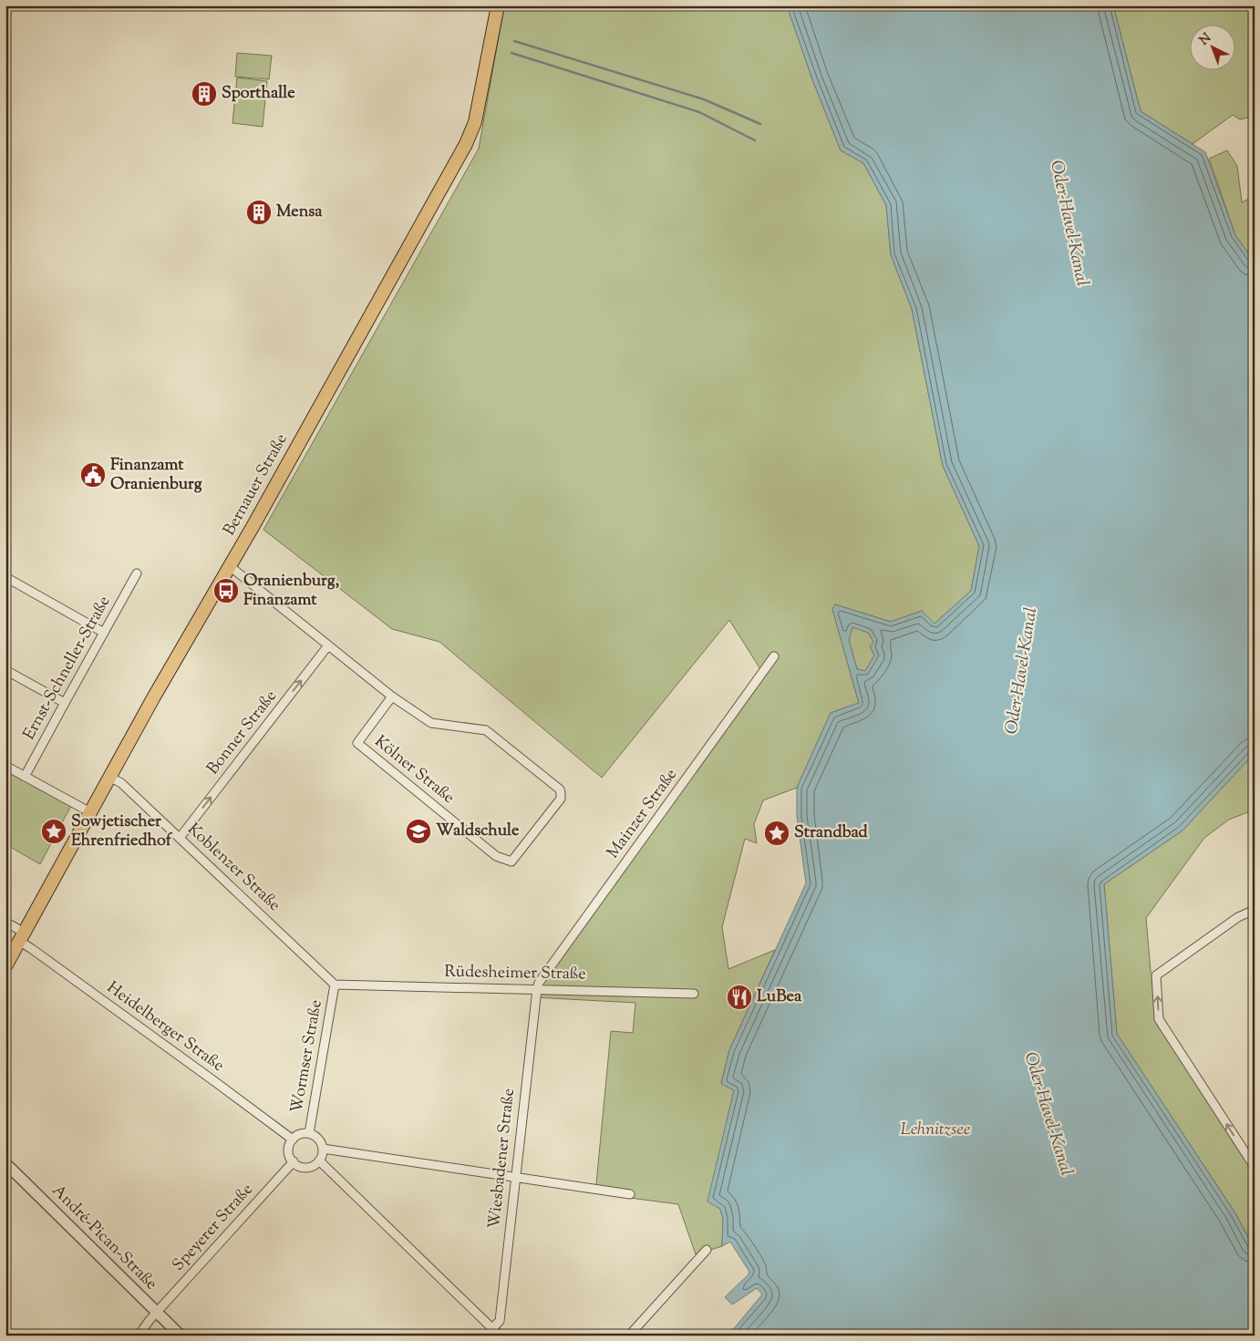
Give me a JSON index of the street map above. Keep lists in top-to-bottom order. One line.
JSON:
{"streets":{"main road":["Bernauer Straße"],"street":["Ernst-Schneller-Straße","Bonner Straße","Kölner Straße","Mainzer Straße","Koblenzer Straße","Rüdesheimer Straße","Heidelberger Straße","Wormser Straße","Wiesbadener Straße","Speyerer Straße","André-Pican-Straße"]},"crossings":[["Bernauer Straße","Kölner Straße"],["Bernauer Straße","Koblenzer Straße"],["Bernauer Straße","Heidelberger Straße"],["Bonner Straße","Kölner Straße"],["Bonner Straße","Koblenzer Straße"],["Mainzer Straße","Rüdesheimer Straße"],["Mainzer Straße","Wiesbadener Straße"],["Koblenzer Straße","Rüdesheimer Straße"],["Koblenzer Straße","Wormser Straße"],["Rüdesheimer Straße","Wormser Straße"],["Rüdesheimer Straße","Wiesbadener Straße"],["Heidelberger Straße","Wormser Straße"],["Heidelberger Straße","Speyerer Straße"],["Wormser Straße","Speyerer Straße"],["Speyerer Straße","André-Pican-Straße"]],"one_way":["Bonner Straße"],"water":["Oder-Havel-Kanal","Lehnitzsee"],"places":{"building":["Sporthalle","Mensa"],"public building":["Finanzamt Oranienburg"],"bus stop":["Oranienburg, Finanzamt"],"place":["Sowjetischer Ehrenfriedhof","Strandbad"],"school or university":["Waldschule"],"restaurant":["LuBea"]},"north":"top left"}
